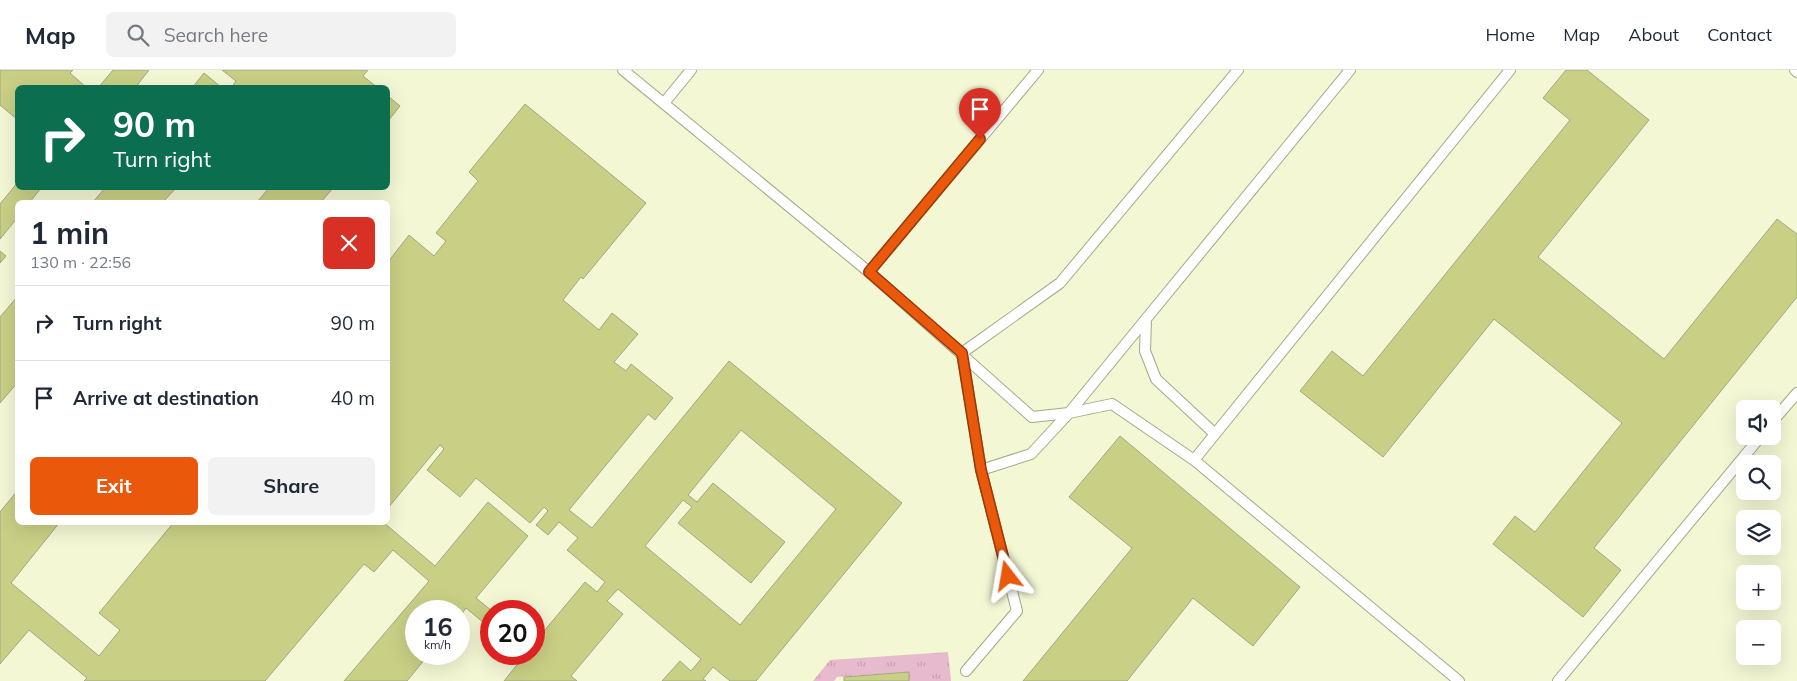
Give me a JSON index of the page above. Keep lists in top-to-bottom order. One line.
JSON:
{"page":{"header":"Map","search":"Search here","nav":["Home","Map","About","Contact"],"turn":["90 m","Turn right"],"heading":["1 min","130 m · 22:56"],"list":[{"name":"Turn right","value":"90 m"},{"name":"Arrive at destination","value":"40 m"}],"map_buttons":["+","−"],"buttons":["Exit","Share"],"speed":"16 km/h","limit":"20"}}
